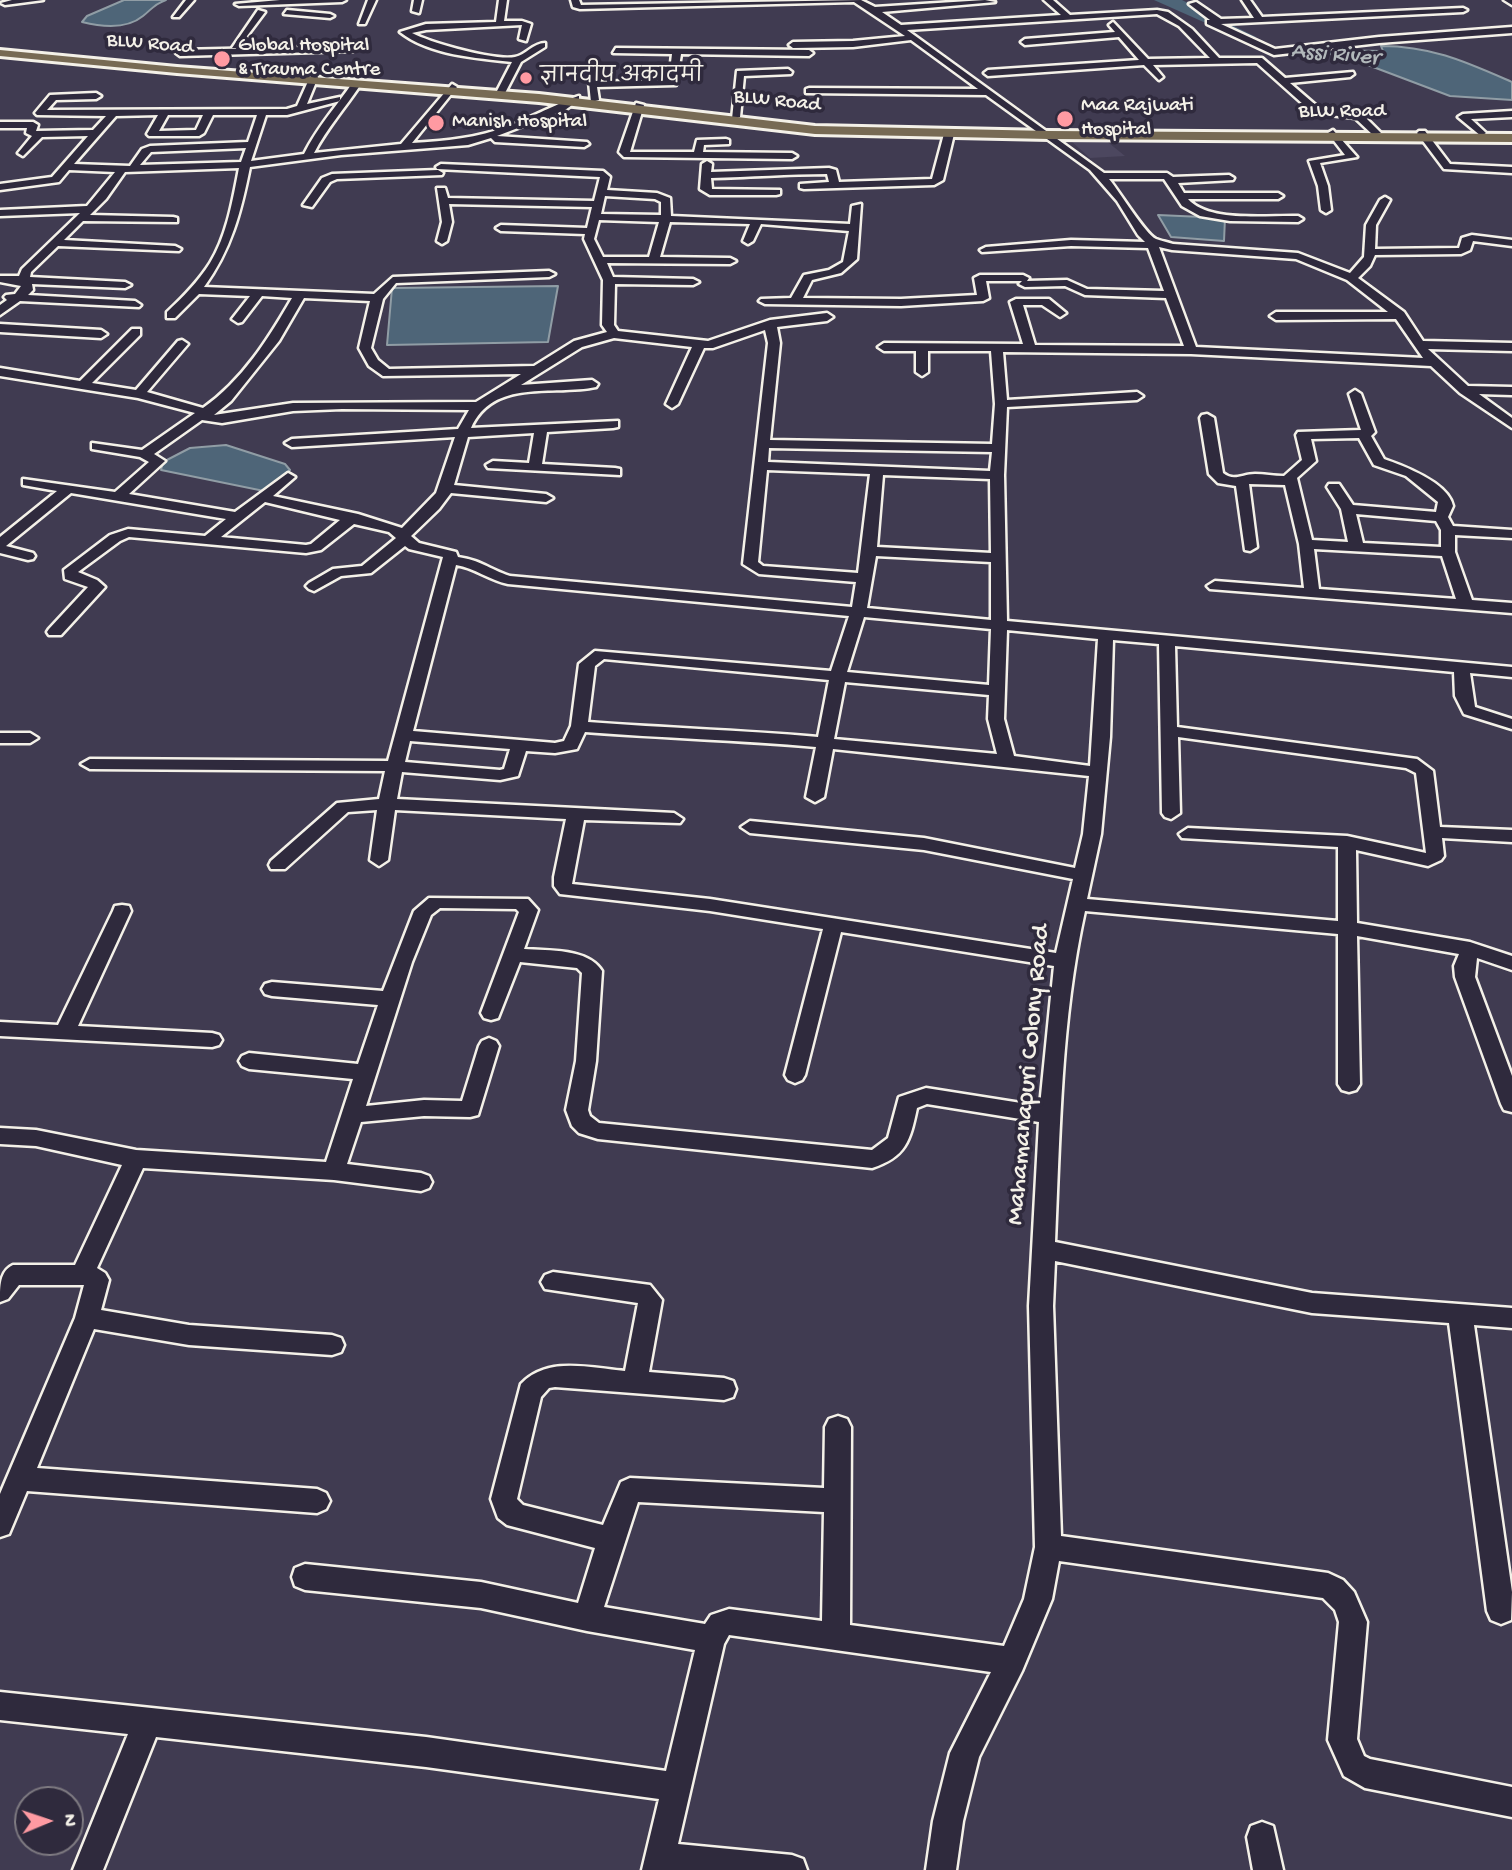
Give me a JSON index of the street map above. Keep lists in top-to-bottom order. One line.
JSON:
{"streets":{"main road":["BLW Road"],"street":["Mahamanapuri Colony Road"]},"water":["Assi River"],"places":["Global Hospital & Trauma Centre","ज्ञानदीप अकादमी","Maa Rajwati Hospital","Manish Hospital"],"north":"right"}
